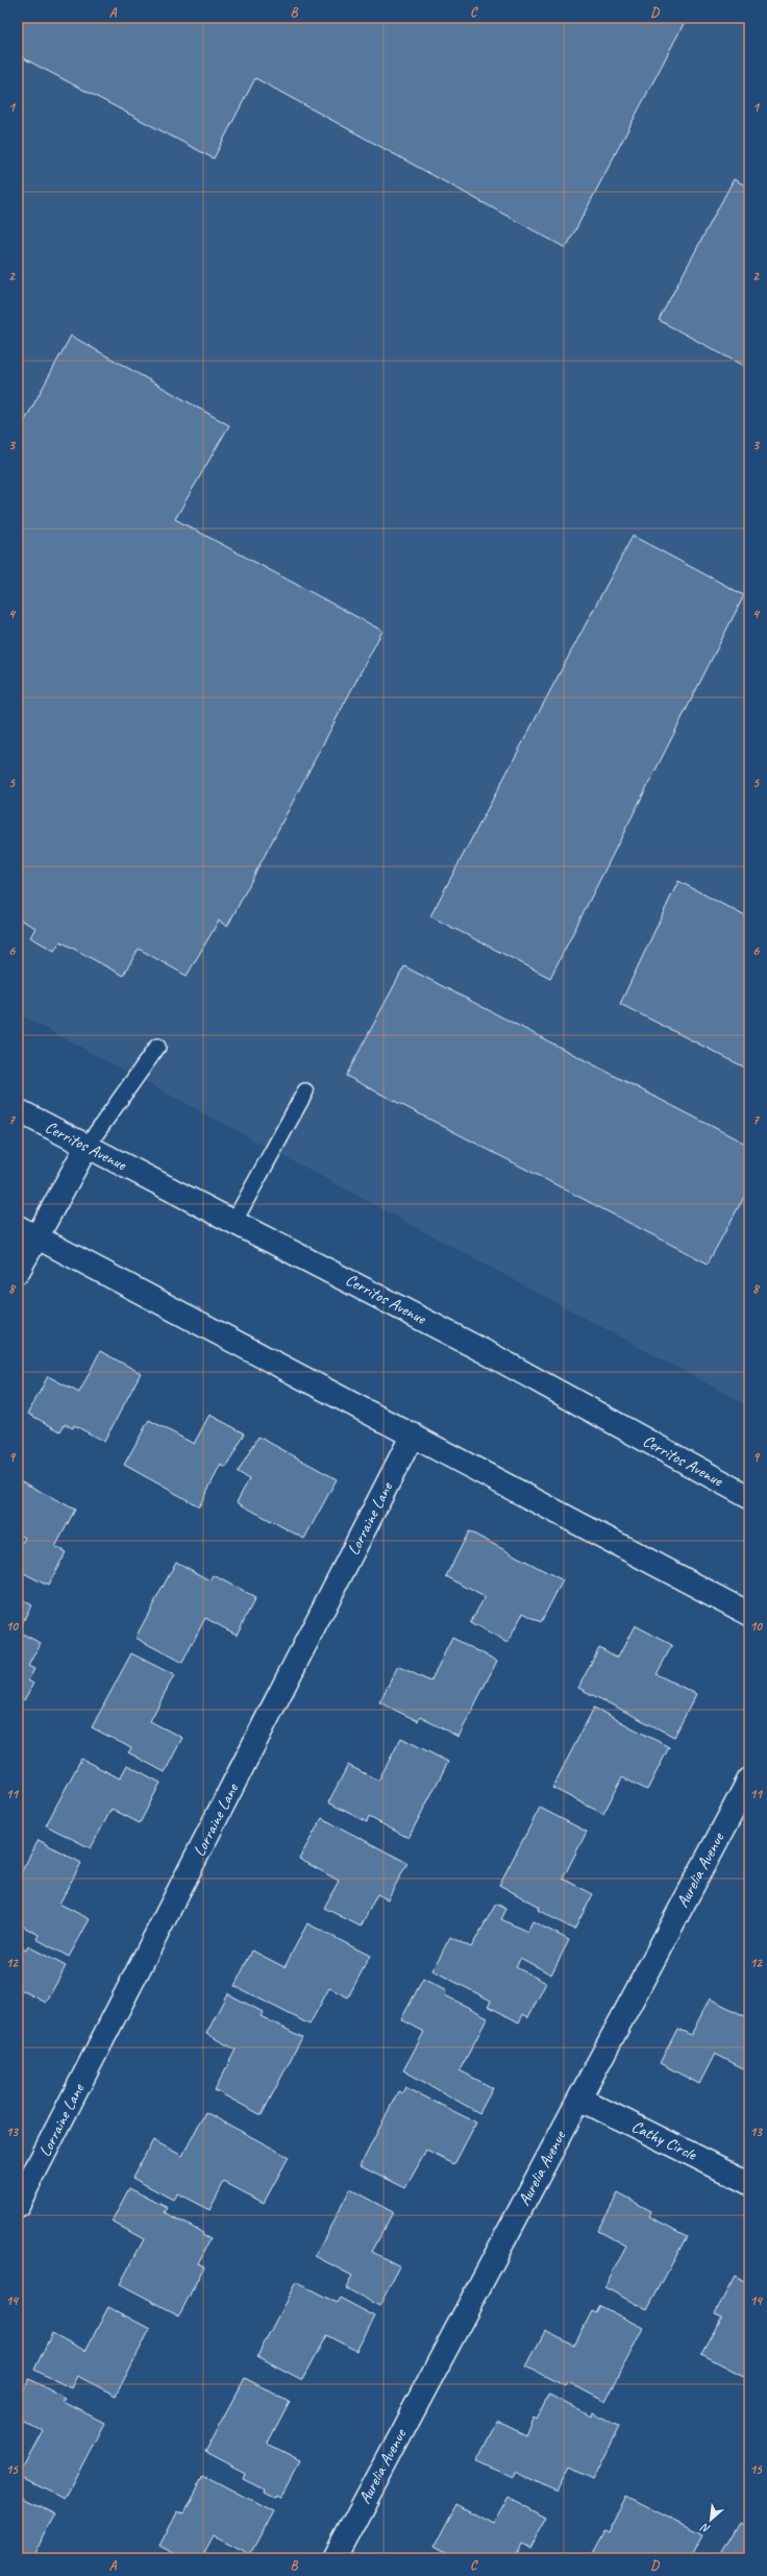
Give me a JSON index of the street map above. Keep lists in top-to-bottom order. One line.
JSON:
{"streets":{"street":["Cerritos Avenue","Lorraine Lane","Aurelia Avenue","Cathy Circle"]},"crossings":[["Aurelia Avenue","Cathy Circle"]],"north":"bottom left","grid":{"columns":["A","B","C","D"],"rows":["1","2","3","4","5","6","7","8","9","10","11","12","13","14","15"]}}
